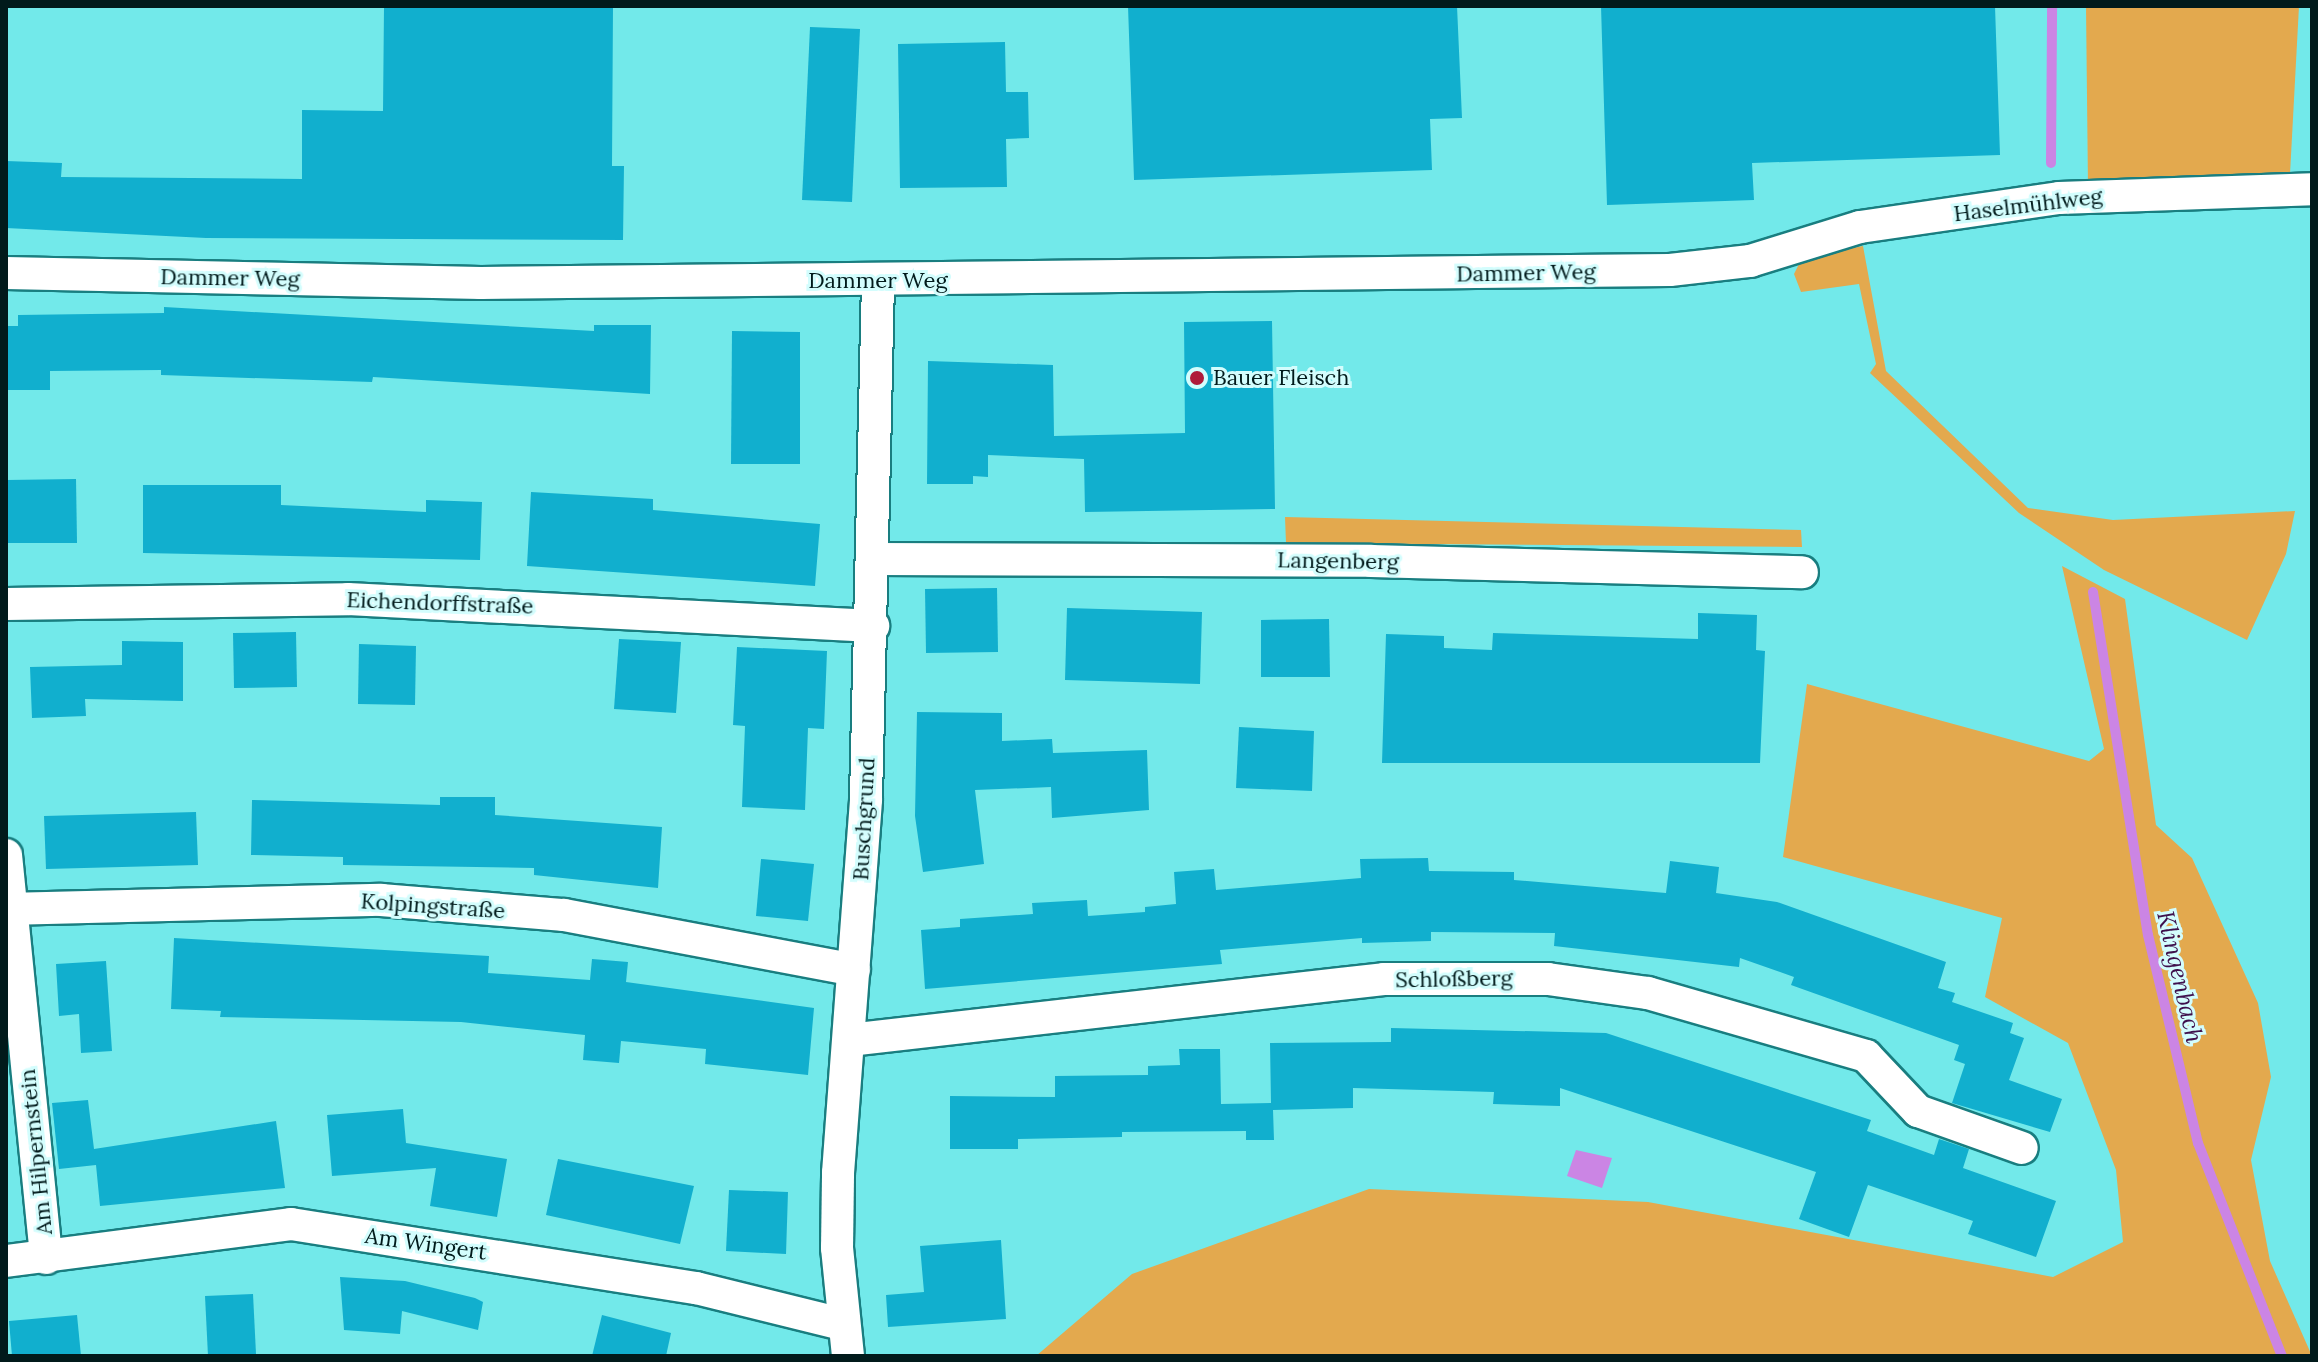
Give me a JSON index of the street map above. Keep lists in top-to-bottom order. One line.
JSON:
{"streets":{"street":["Haselmühlweg","Dammer Weg","Langenberg","Eichendorffstraße","Buschgrund","Kolpingstraße","Schloßberg","Am Hilpernstein","Am Wingert"]},"crossings":[["Haselmühlweg","Dammer Weg"],["Dammer Weg","Buschgrund"],["Langenberg","Buschgrund"],["Eichendorffstraße","Buschgrund"],["Buschgrund","Kolpingstraße"],["Buschgrund","Schloßberg"],["Buschgrund","Am Wingert"],["Kolpingstraße","Am Hilpernstein"],["Am Hilpernstein","Am Wingert"]],"water":["Klingenbach"],"places":["Bauer Fleisch"]}
